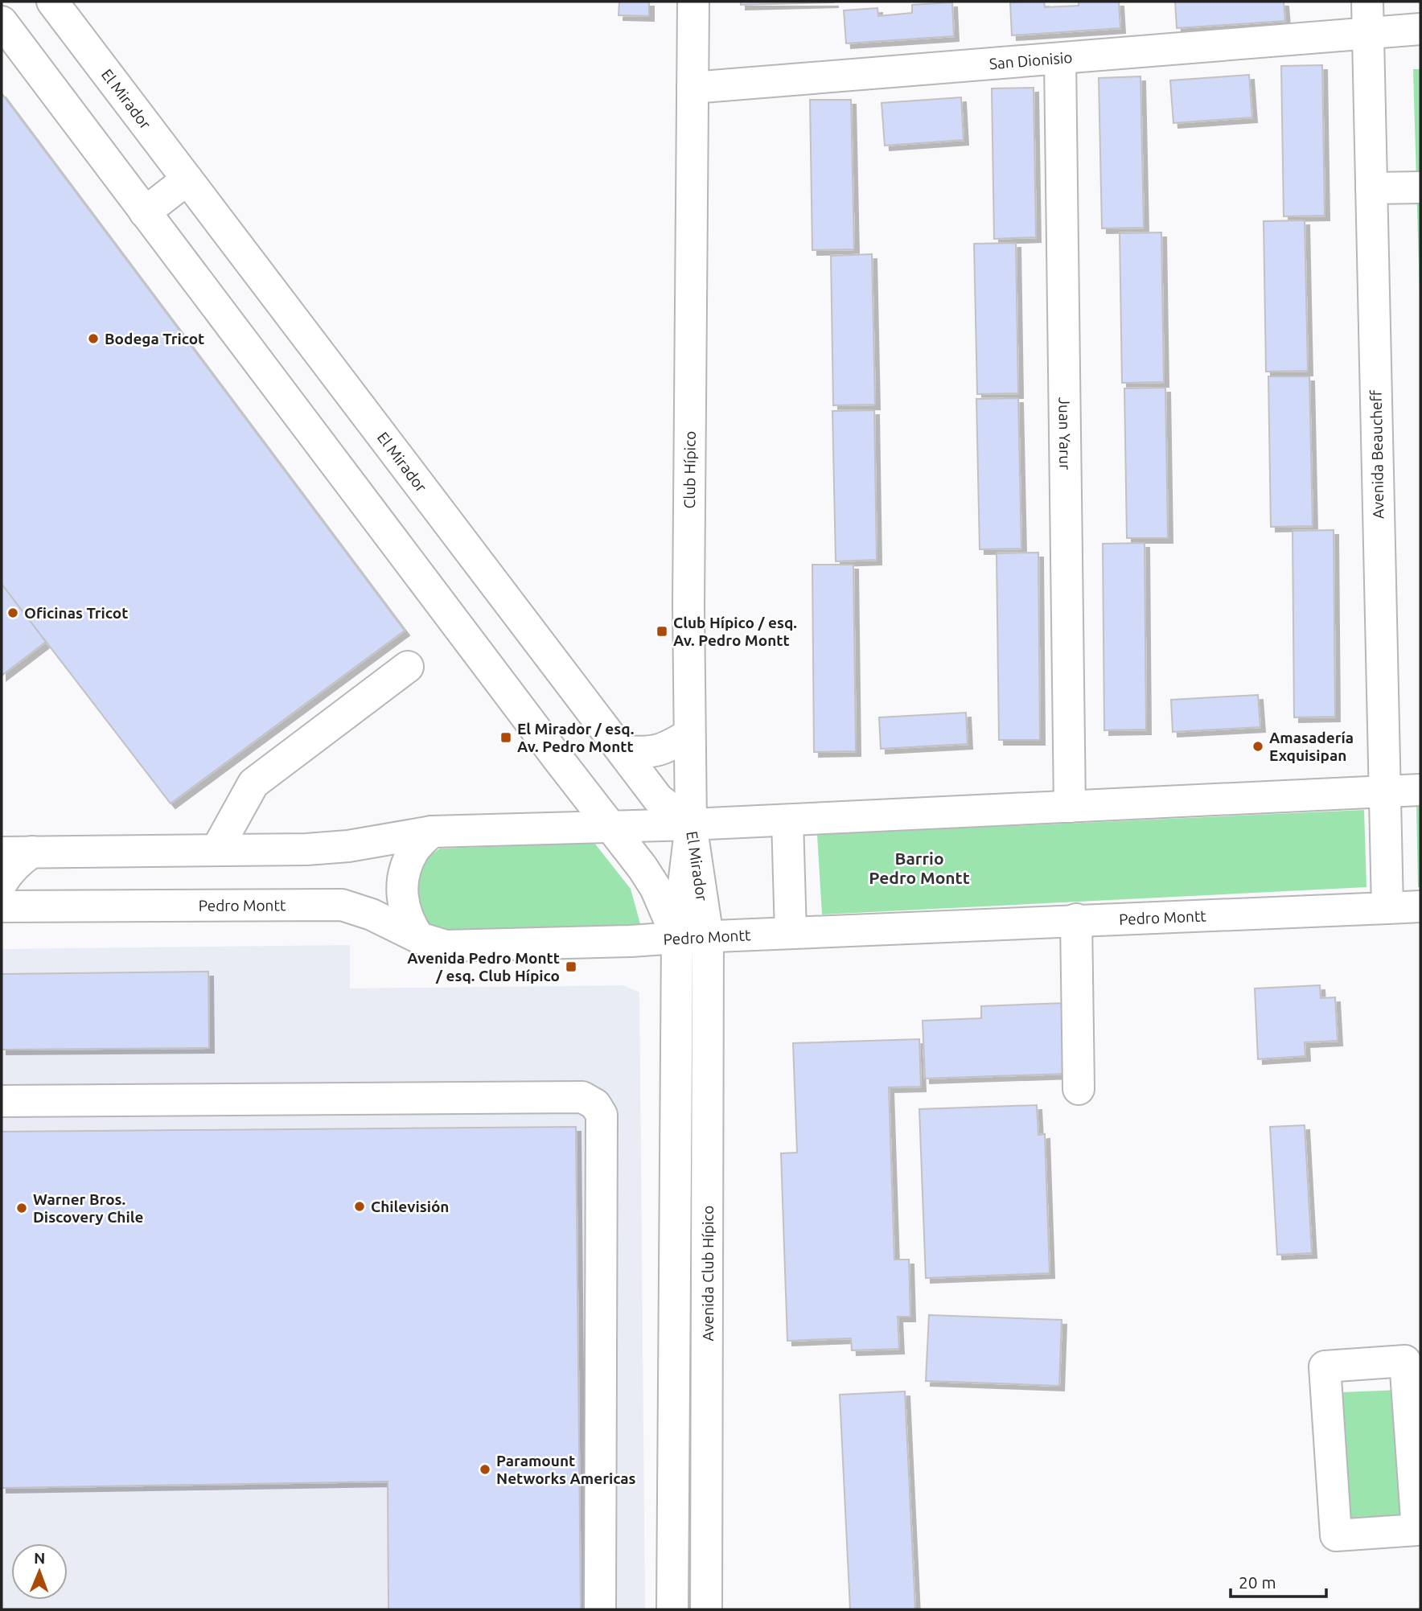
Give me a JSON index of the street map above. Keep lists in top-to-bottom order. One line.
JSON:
{"streets":{"main road":["San Dionisio","El Mirador","Juan Yarur","Avenida Beaucheff","Club Hípico","Pedro Montt","Avenida Club Hípico"]},"crossings":[["San Dionisio","Juan Yarur"],["San Dionisio","Avenida Beaucheff"],["San Dionisio","Club Hípico"],["El Mirador","Club Hípico"],["El Mirador","Pedro Montt"],["El Mirador","Avenida Club Hípico"],["Avenida Beaucheff","Pedro Montt"],["Club Hípico","Pedro Montt"],["Club Hípico","Avenida Club Hípico"],["Pedro Montt","Avenida Club Hípico"]],"districts":["Barrio Pedro Montt"],"places":{"other":["Bodega Tricot","Oficinas Tricot","Amasadería Exquisipan","Chilevisión","Warner Bros. Discovery Chile","Paramount Networks Americas"],"transit":["Club Hípico / esq. Av. Pedro Montt","El Mirador / esq. Av. Pedro Montt","Avenida Pedro Montt / esq. Club Hípico"]},"scale_bar":"20 m","north":"top"}
